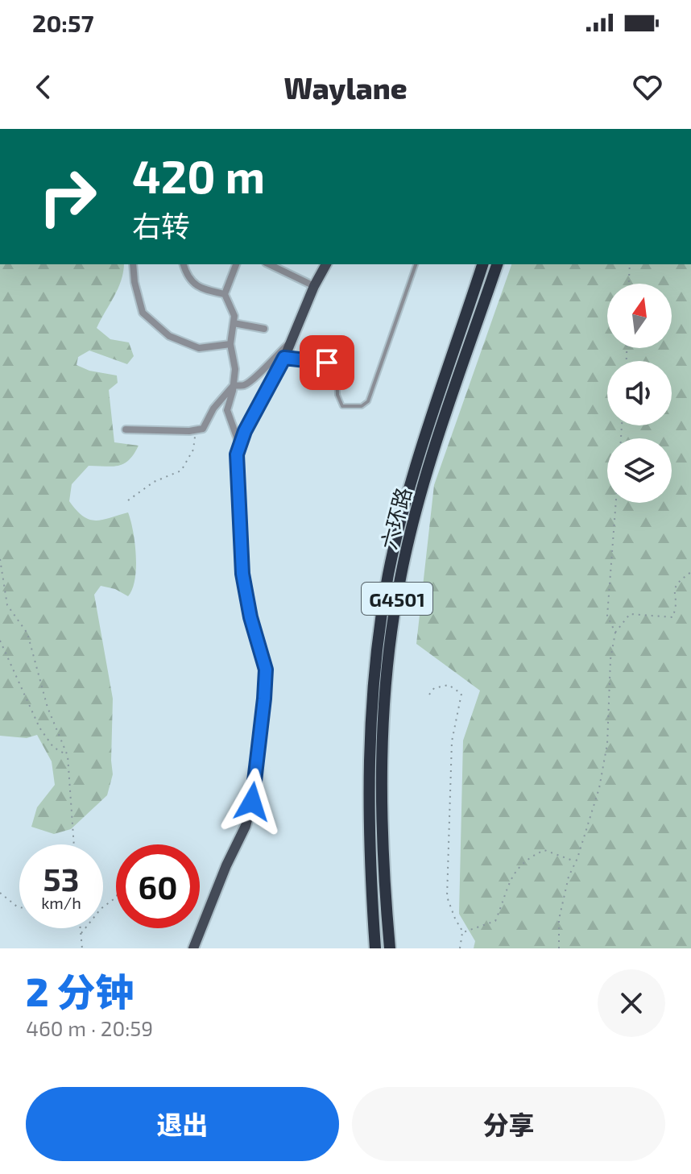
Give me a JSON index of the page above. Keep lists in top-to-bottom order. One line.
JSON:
{"streets":{"highway":["六环路","G4501"]},"north":"top","page":{"status":"20:57","header":"Waylane","turn":["420 m","右转"],"speed":"53 km/h","limit":"60","heading":["2 分钟","460 m · 20:59"],"buttons":["退出","分享"]}}
